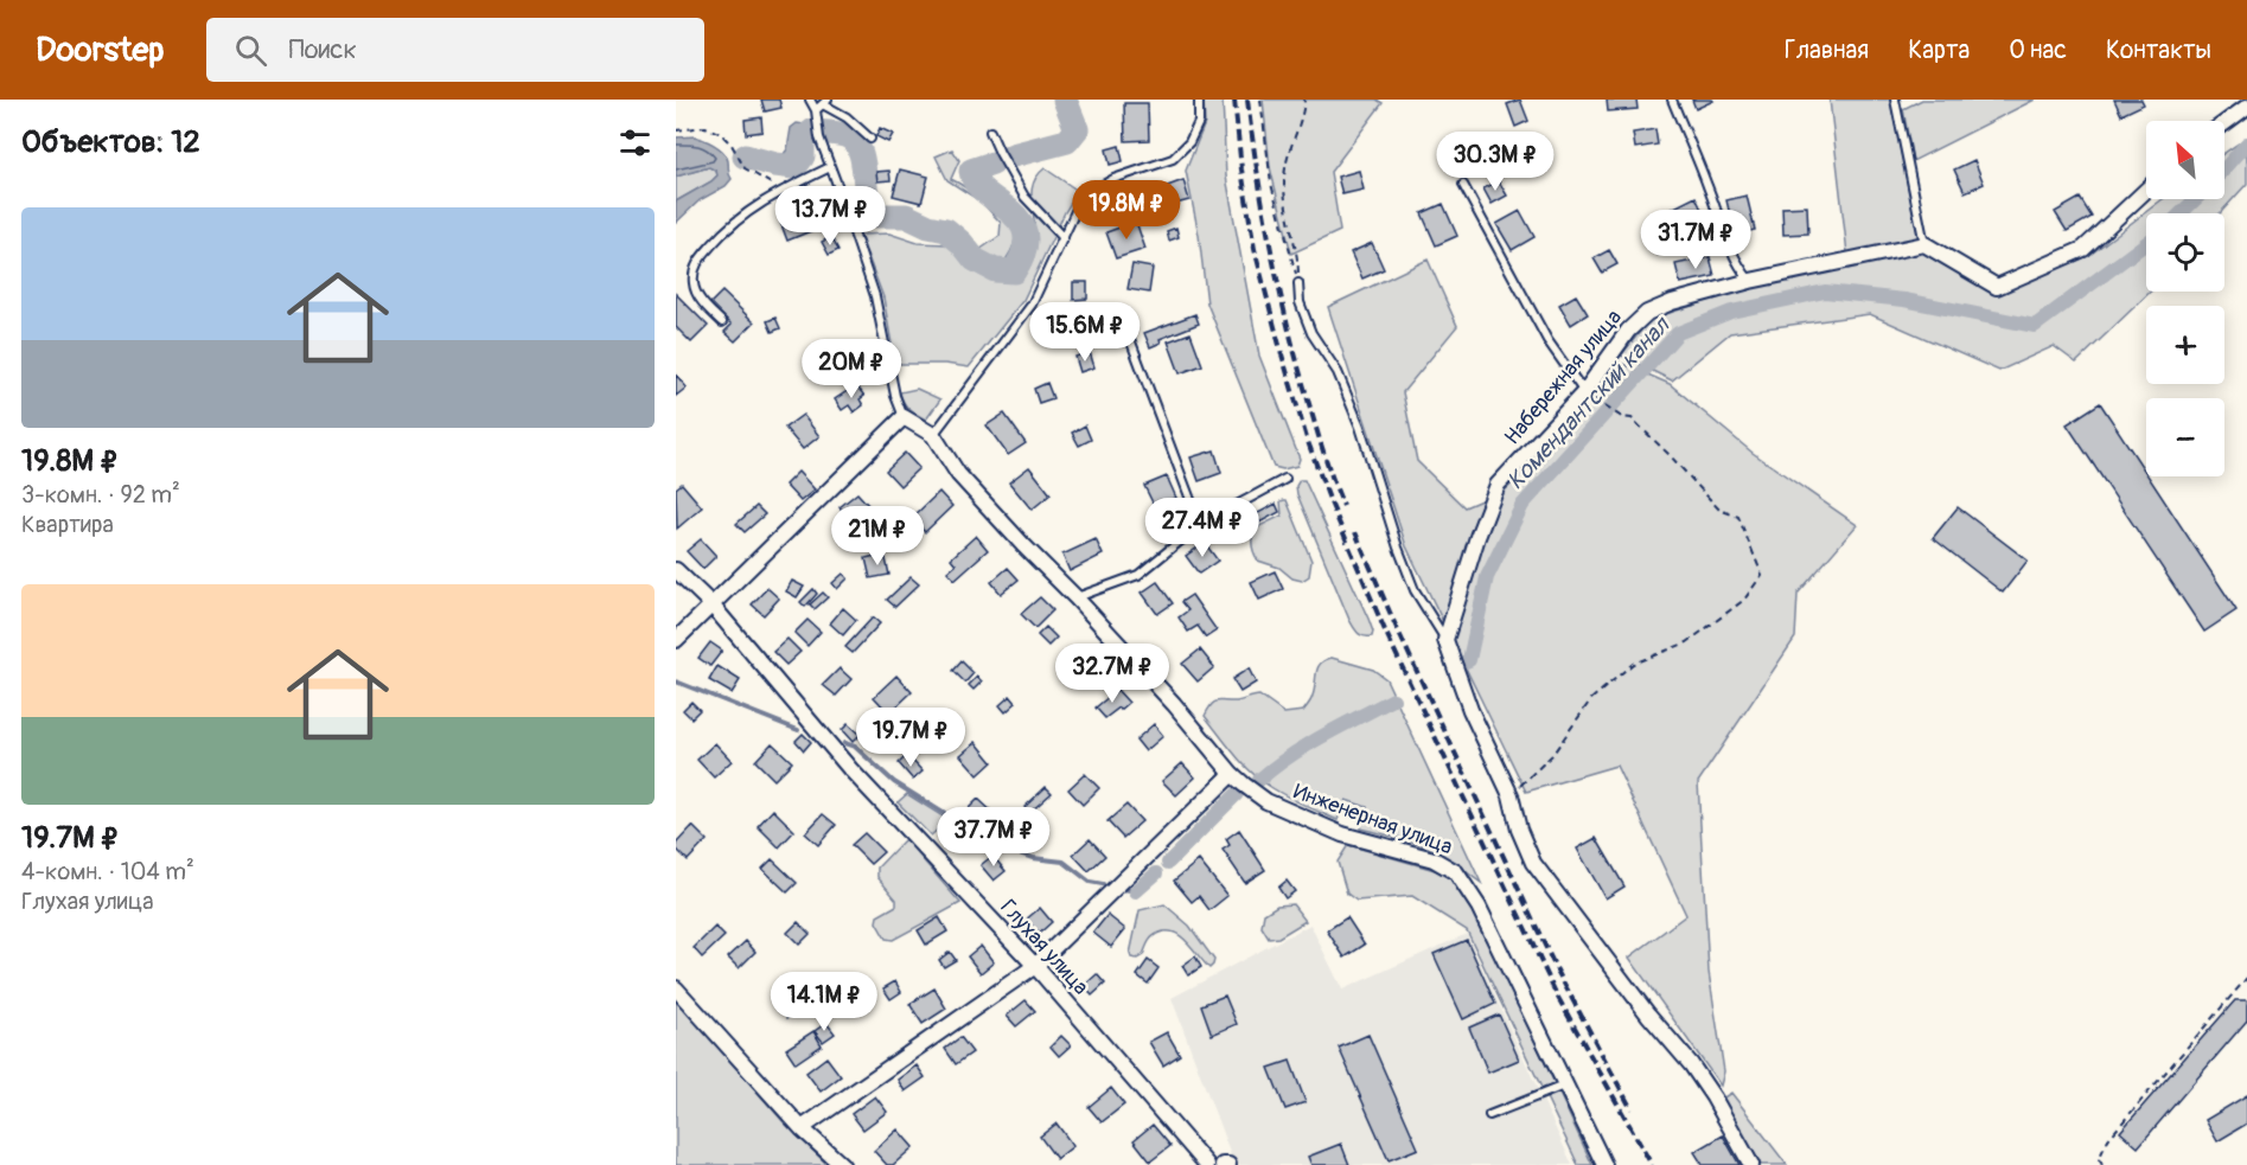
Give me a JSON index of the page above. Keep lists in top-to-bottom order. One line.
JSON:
{"streets":{"street":["Набережная улица","Инженерная улица","Глухая улица"]},"water":["Комендантский канал"],"north":"top left","page":{"header":"Doorstep","search":"Поиск","nav":["Главная","Карта","О нас","Контакты"],"heading":"Объектов: 12","map_buttons":["+","−"],"price":["30.3M ₽","19.8M ₽","13.7M ₽","31.7M ₽","15.6M ₽","20M ₽","27.4M ₽","21M ₽","32.7M ₽","19.7M ₽","37.7M ₽","14.1M ₽"],"list":[{"name":"19.8M ₽","note":"3-комн. · 92 m² · Квартира"},{"name":"19.7M ₽","note":"4-комн. · 104 m² · Глухая улица"}]}}
